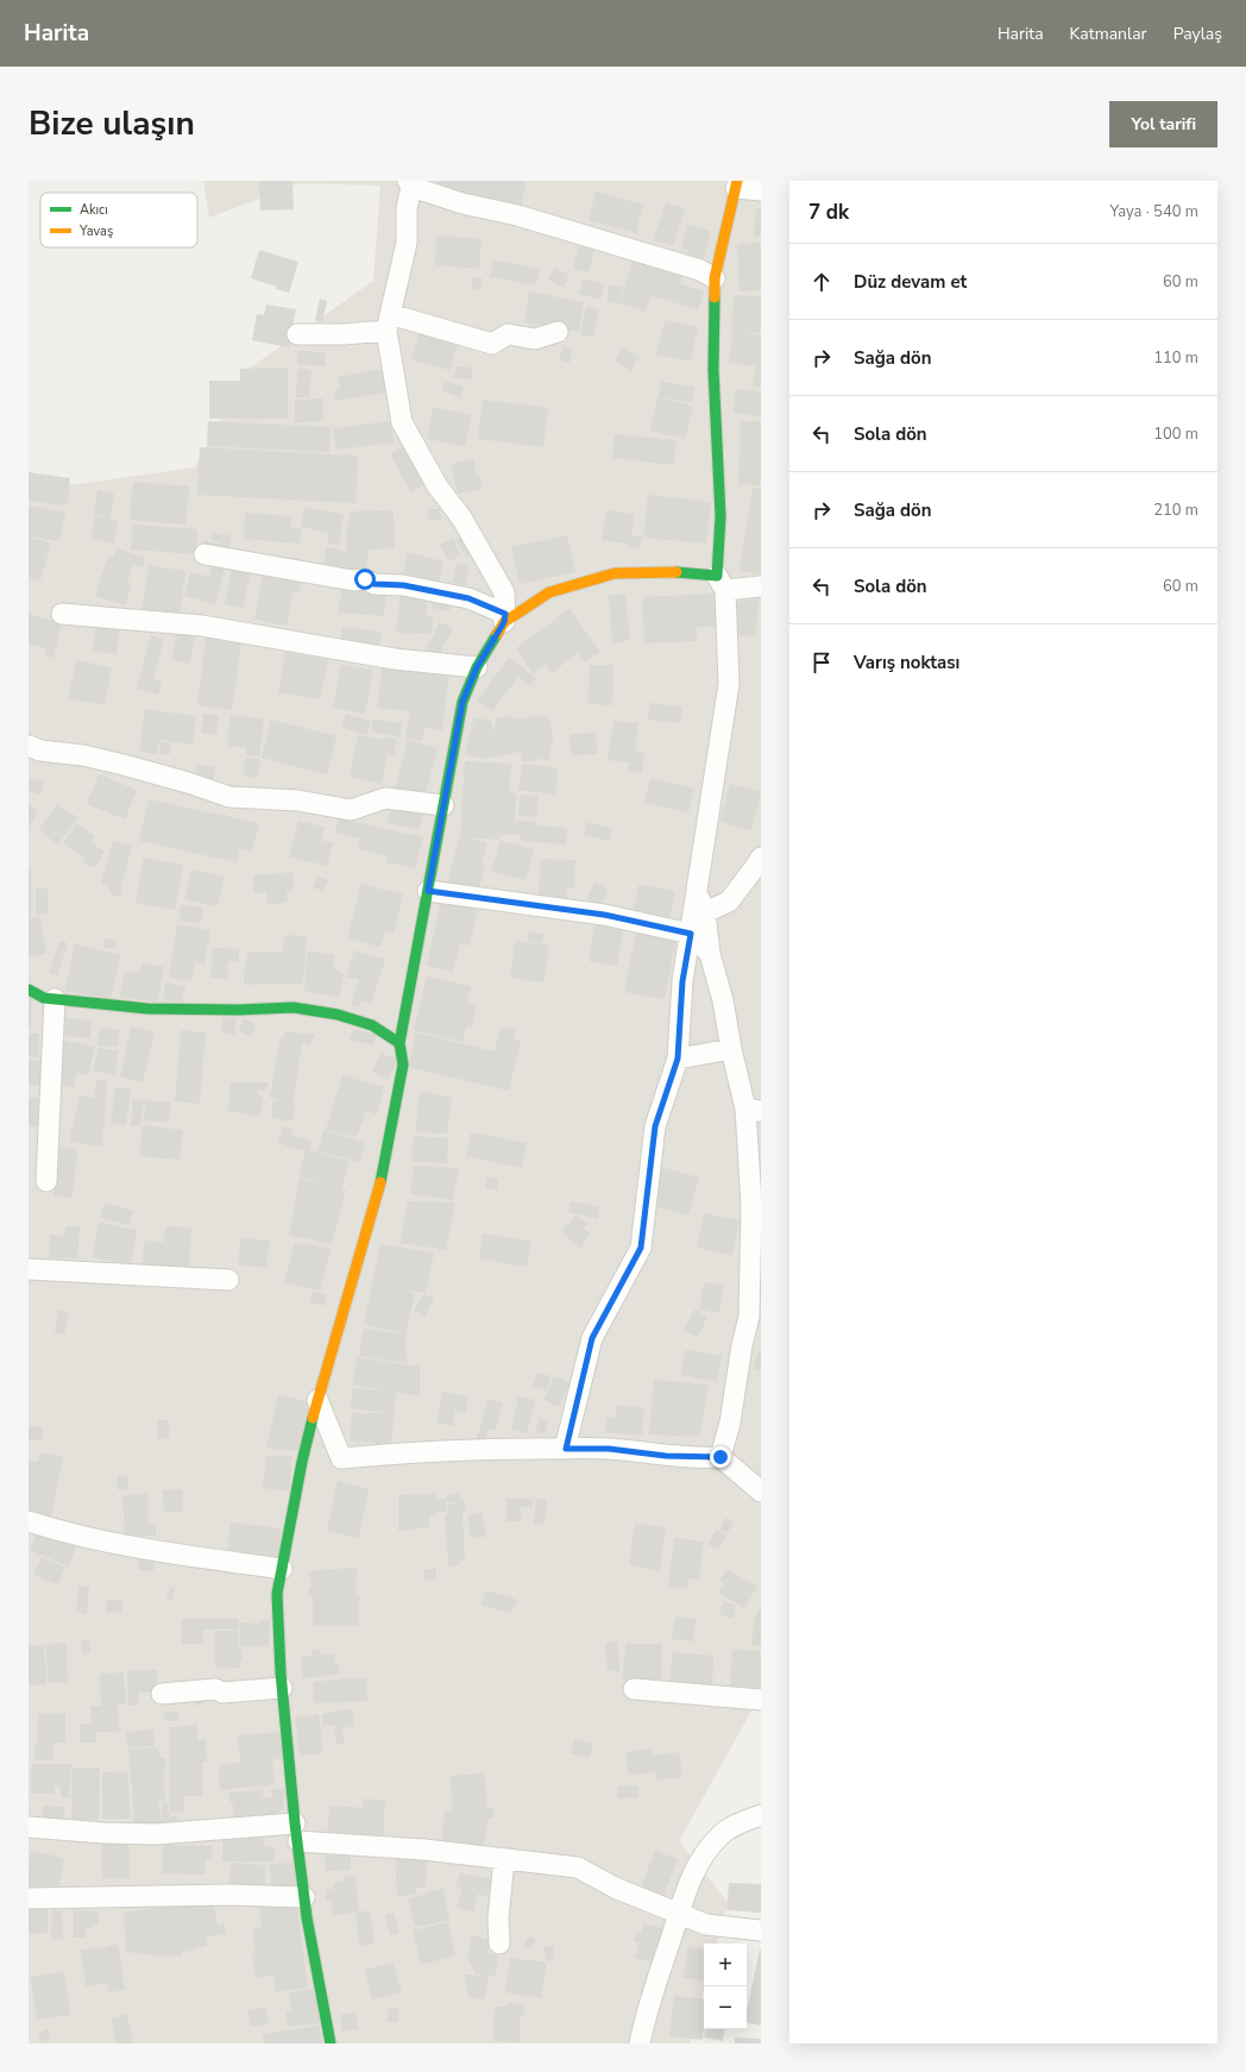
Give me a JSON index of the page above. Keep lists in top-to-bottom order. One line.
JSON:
{"legend":["Akıcı","Yavaş"],"page":{"header":"Harita","nav":["Harita","Katmanlar","Paylaş"],"title":"Bize ulaşın","buttons":"Yol tarifi","heading":["7 dk","Yaya · 540 m"],"list":[["Düz devam et","60 m"],["Sağa dön","110 m"],["Sola dön","100 m"],["Sağa dön","210 m"],["Sola dön","60 m"],"Varış noktası"],"map_buttons":["+","−"]}}
